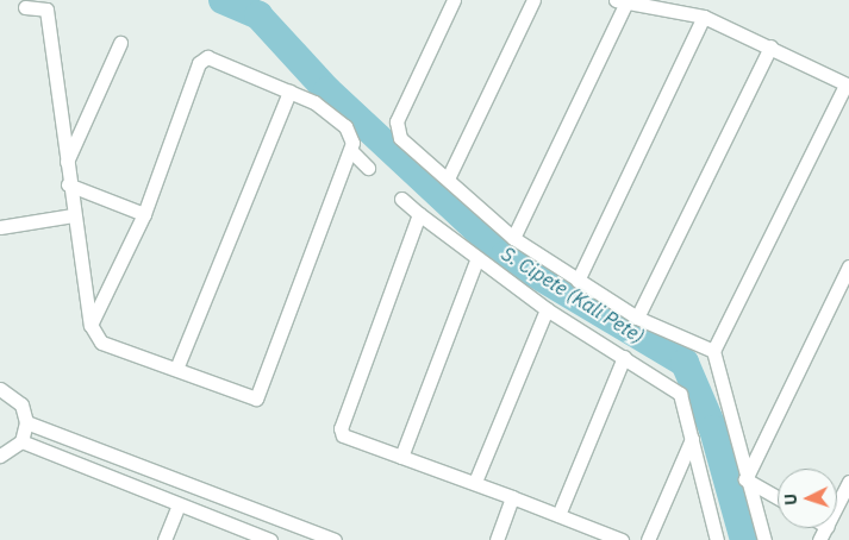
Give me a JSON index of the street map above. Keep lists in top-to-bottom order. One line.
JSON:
{"water":["S. Cipete (Kali Pete)"],"north":"left"}
